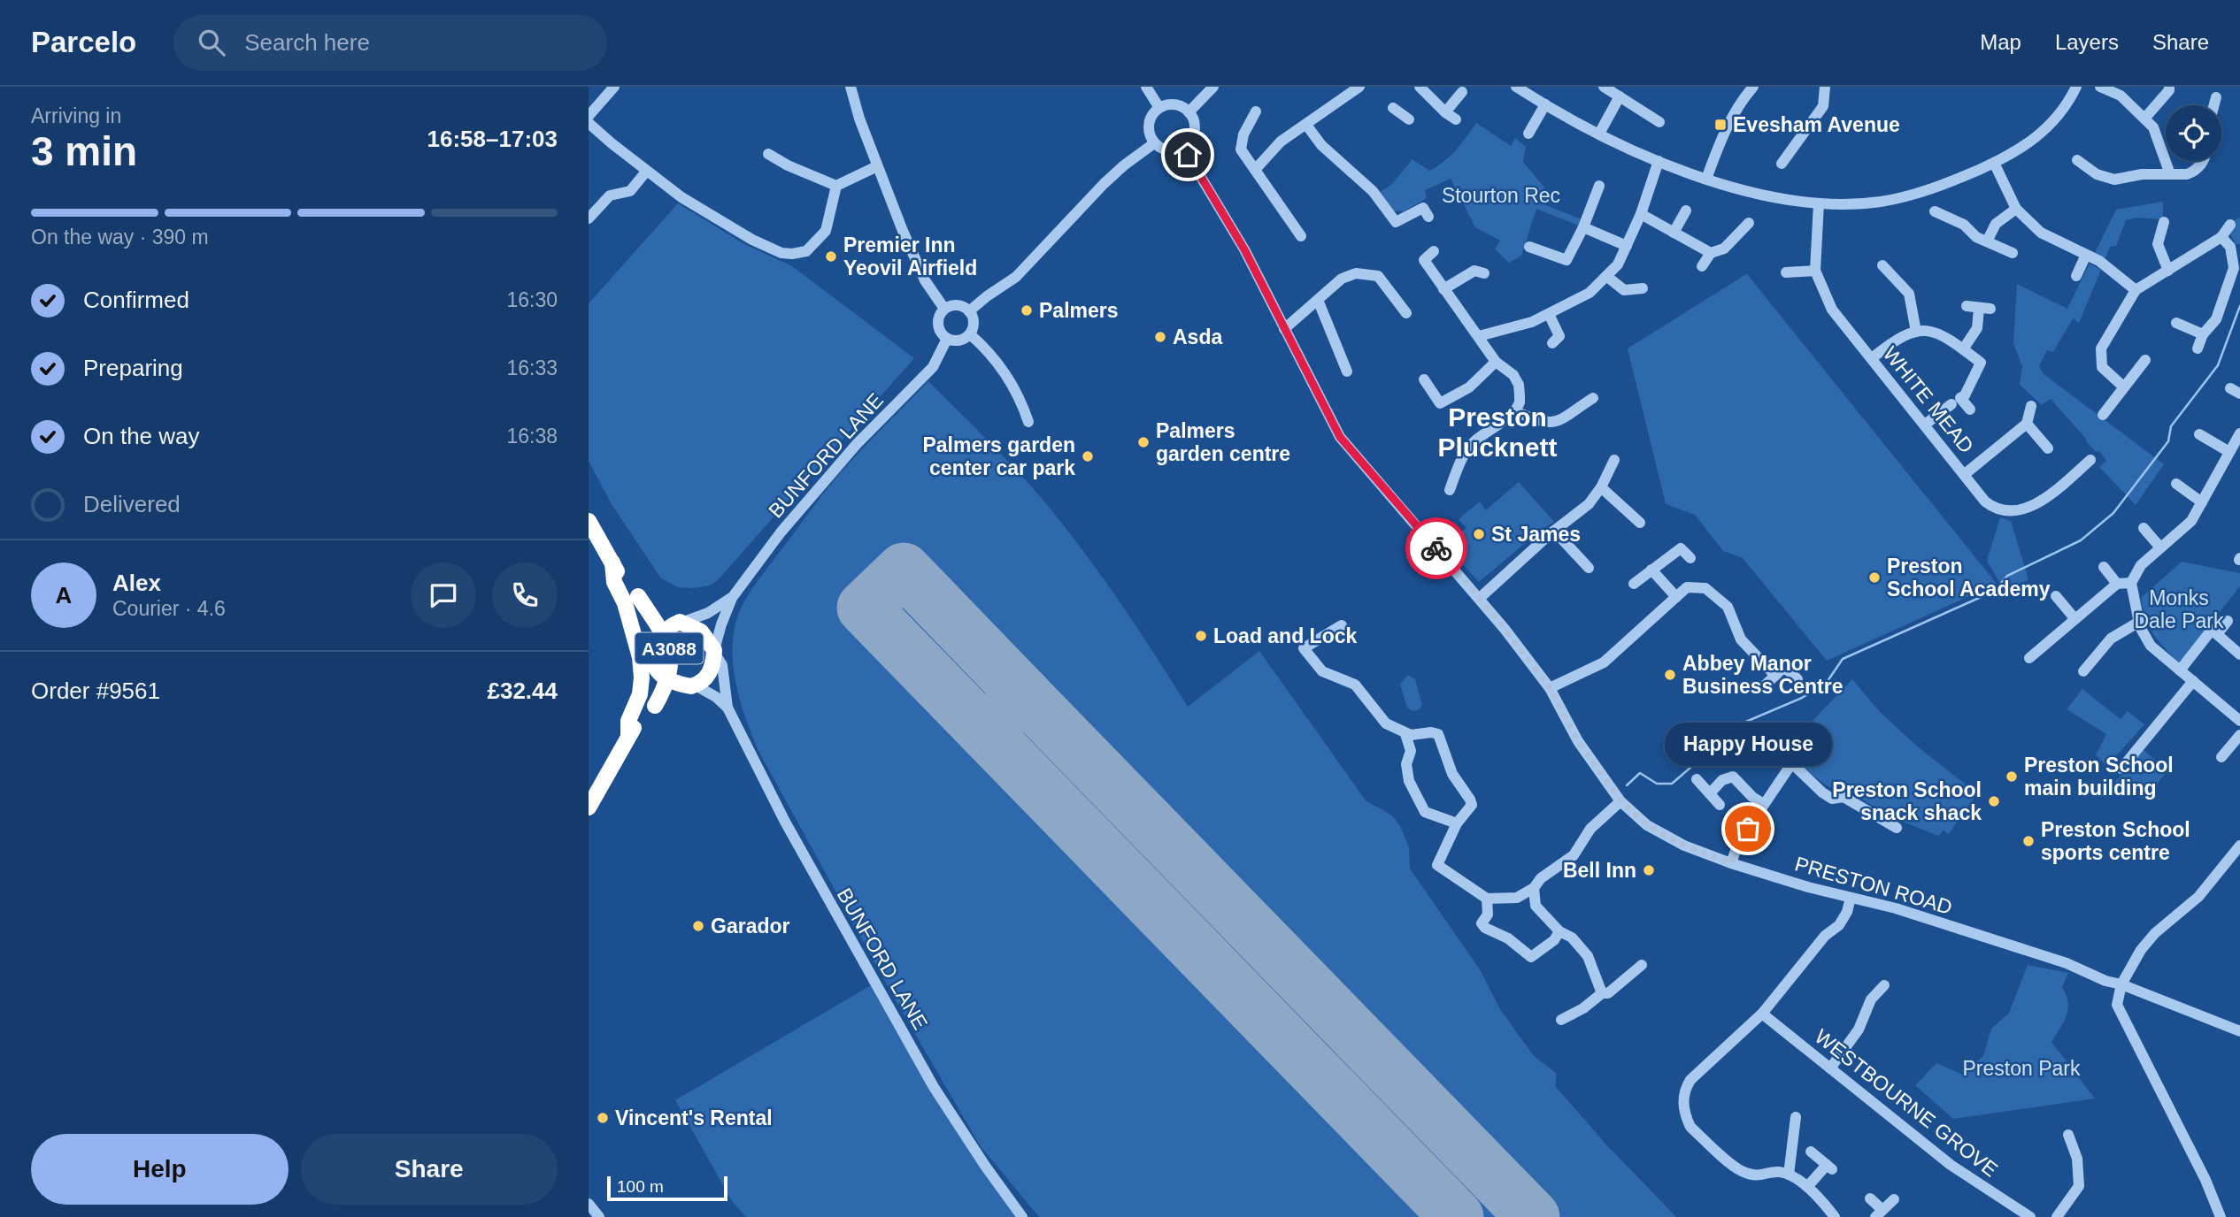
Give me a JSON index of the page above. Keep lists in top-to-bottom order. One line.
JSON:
{"streets":{"highway":["A3088"],"street":["WHITE MEAD","BUNFORD LANE","PRESTON ROAD","WESTBOURNE GROVE"]},"crossings":[["BUNFORD LANE","A3088"]],"districts":["Preston Plucknett"],"parks":["Stourton Rec","Monks Dale Park","Preston Park"],"places":{"transit":["Evesham Avenue"],"other":["Premier Inn Yeovil Airfield","Palmers","Asda","Palmers garden centre","Palmers garden center car park","St James","Preston School Academy","Load and Lock","Abbey Manor Business Centre","Preston School main building","Preston School snack shack","Happy House","Preston School sports centre","Bell Inn","Garador","Vincent's Rental"]},"scale_bar":"100 m","page":{"header":"Parcelo","search":"Search here","nav":["Map","Layers","Share"],"heading":["3 min","Arriving in","16:58–17:03"],"panel":["Alex","Courier · 4.6","Order #9561","£32.44"],"bar":"On the way · 390 m","list":[["Confirmed","16:30"],["Preparing","16:33"],["On the way","16:38"],"Delivered"],"round":"A","bubble":"Happy House","buttons":["Help","Share"],"scale":"100 m"}}
